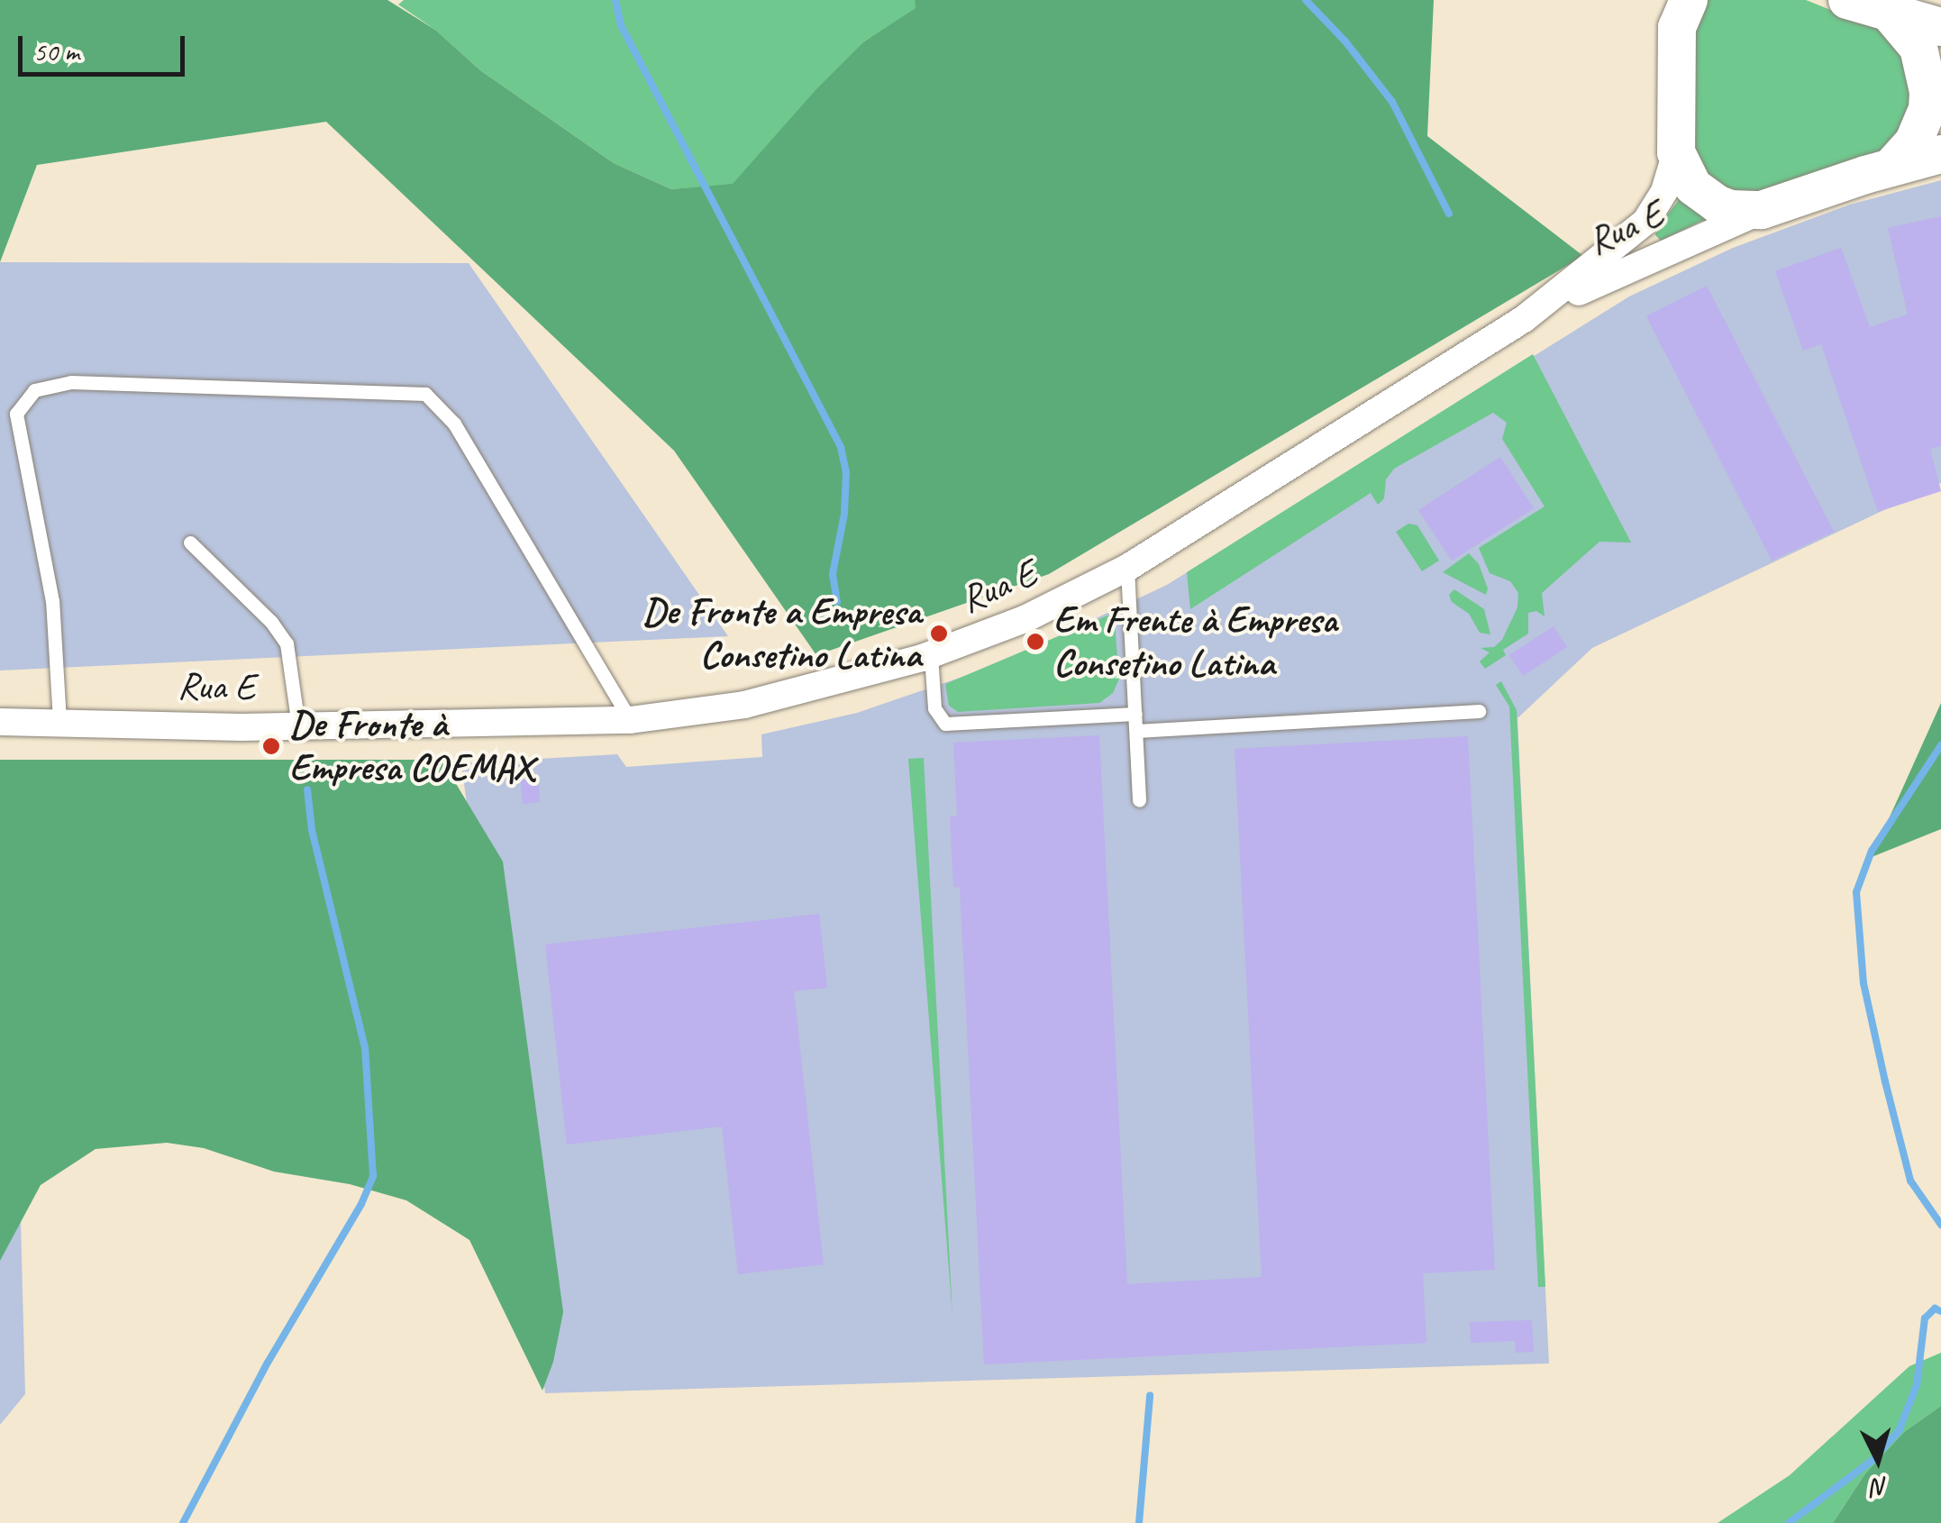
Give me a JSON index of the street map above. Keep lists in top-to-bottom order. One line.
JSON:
{"streets":{"street":["Rua E"]},"places":["De Fronte a Empresa Consetino Latina","Em Frente à Empresa Consetino Latina","De Fronte à Empresa COEMAX"],"scale_bar":"50 m","north":"bottom"}
